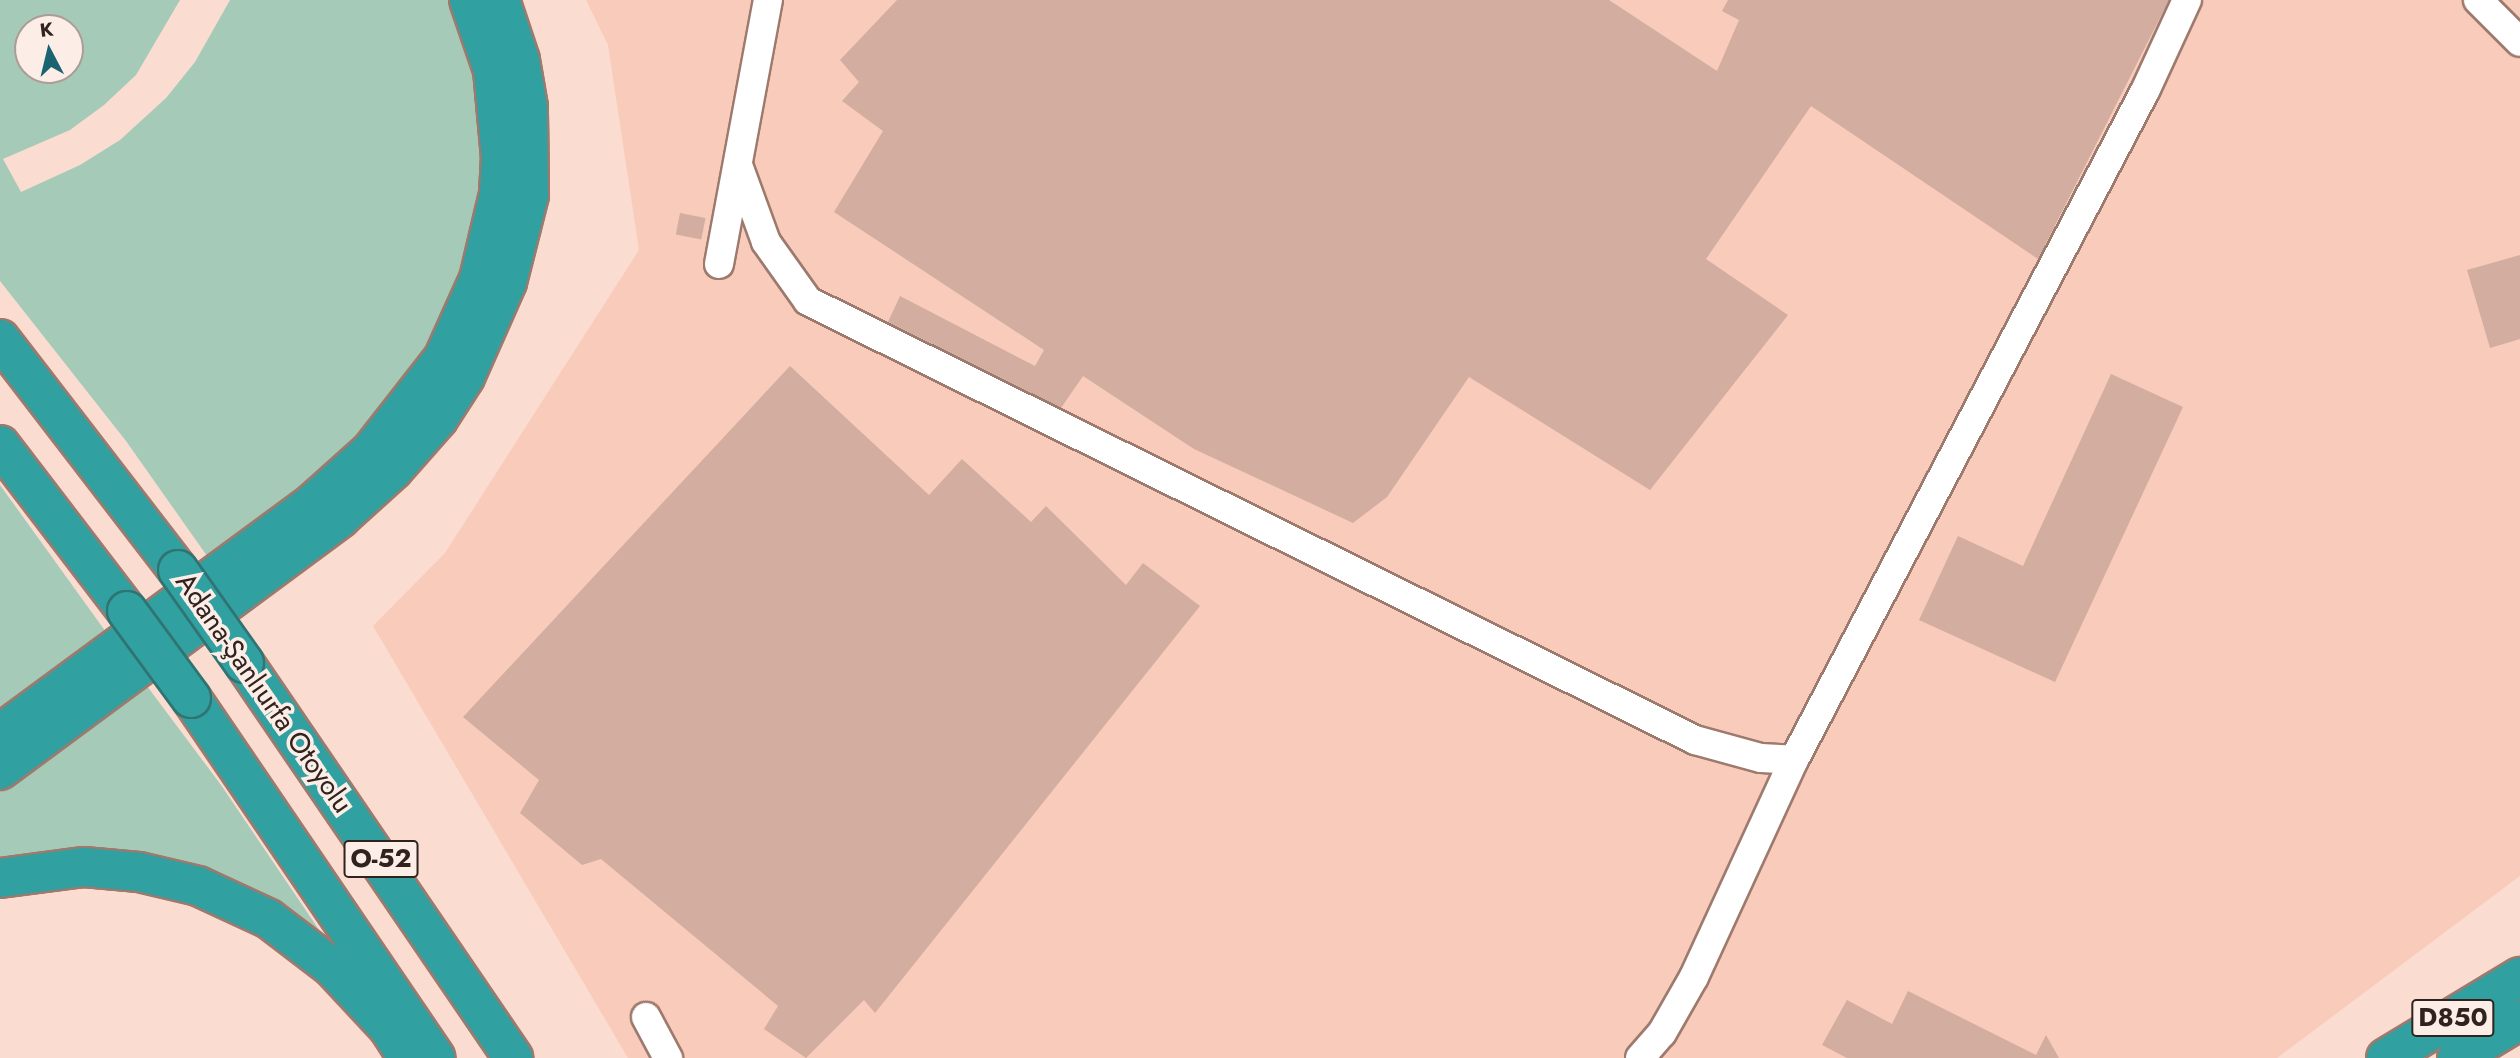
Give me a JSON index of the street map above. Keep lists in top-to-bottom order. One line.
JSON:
{"streets":{"highway":["Adana-Şanlıurfa Otoyolu","O-52","D850"]},"north":"top"}
